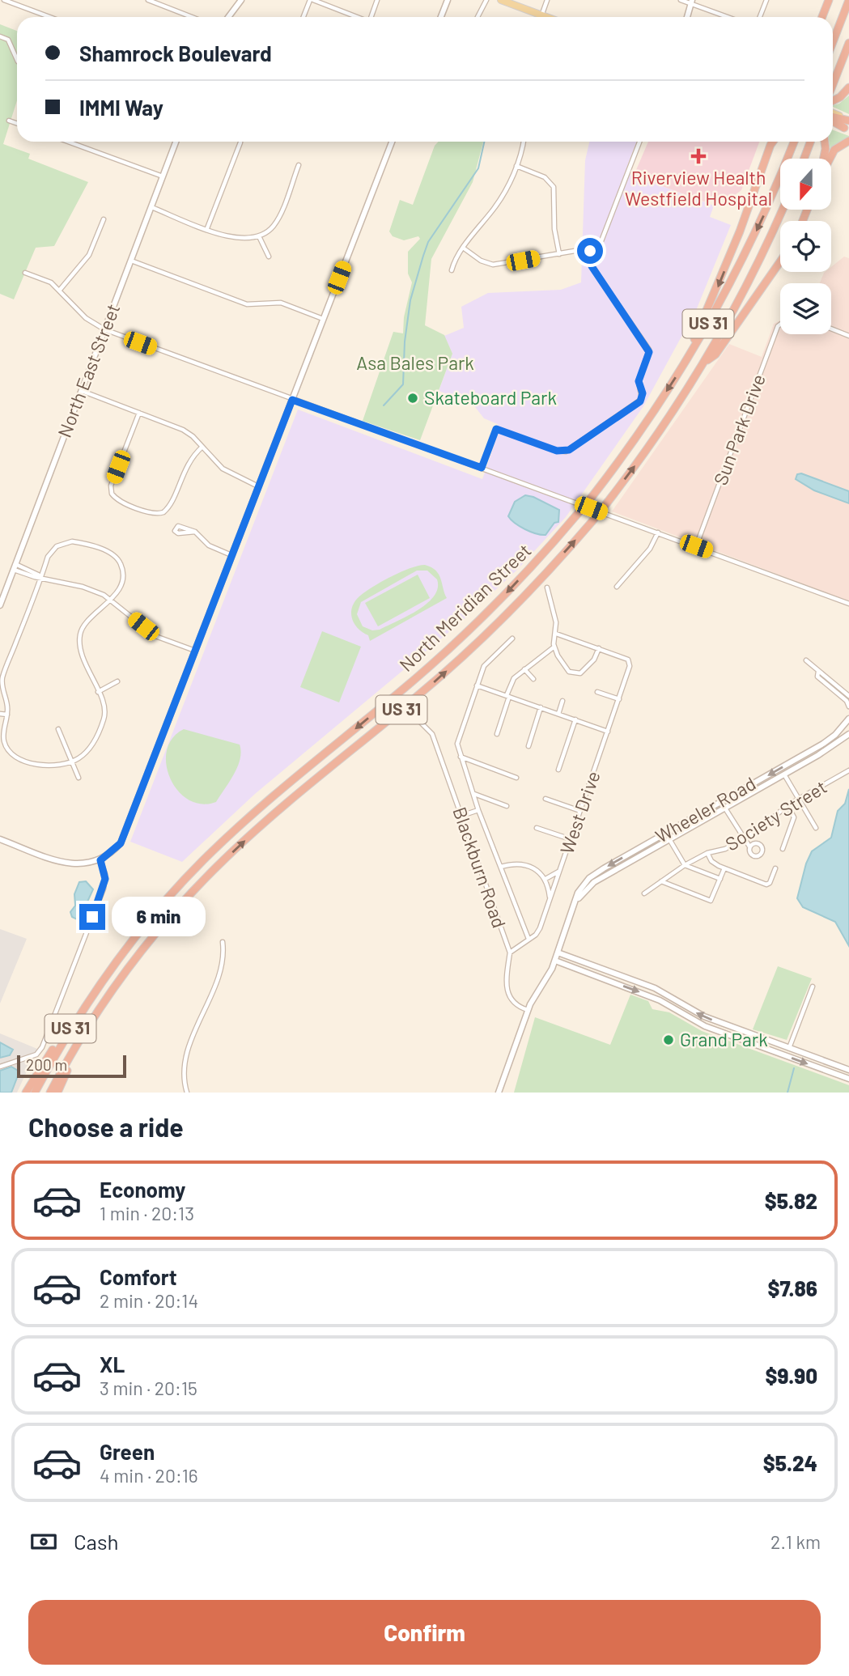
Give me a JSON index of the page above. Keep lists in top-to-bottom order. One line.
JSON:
{"streets":{"highway":["US 31","North Meridian Street"],"street":["North East Street","Sun Park Drive","Wheeler Road","West Drive","Society Street","Blackburn Road"]},"crossings":[["Wheeler Road","Blackburn Road"],["West Drive","Blackburn Road"]],"parks":["Asa Bales Park"],"places":{"health":["Riverview Health Westfield Hospital"],"other":["Skateboard Park","Grand Park"]},"scale_bar":"200 m","north":"bottom","page":{"banner":["Shamrock Boulevard","IMMI Way"],"bubble":"6 min","scale":"200 m","heading":"Choose a ride","list":[{"name":"Economy","note":"1 min · 20:13","value":"$5.82"},{"name":"Comfort","note":"2 min · 20:14","value":"$7.86"},{"name":"XL","note":"3 min · 20:15","value":"$9.90"},{"name":"Green","note":"4 min · 20:16","value":"$5.24"}],"pay":["Cash","2.1 km"],"buttons":"Confirm"}}
